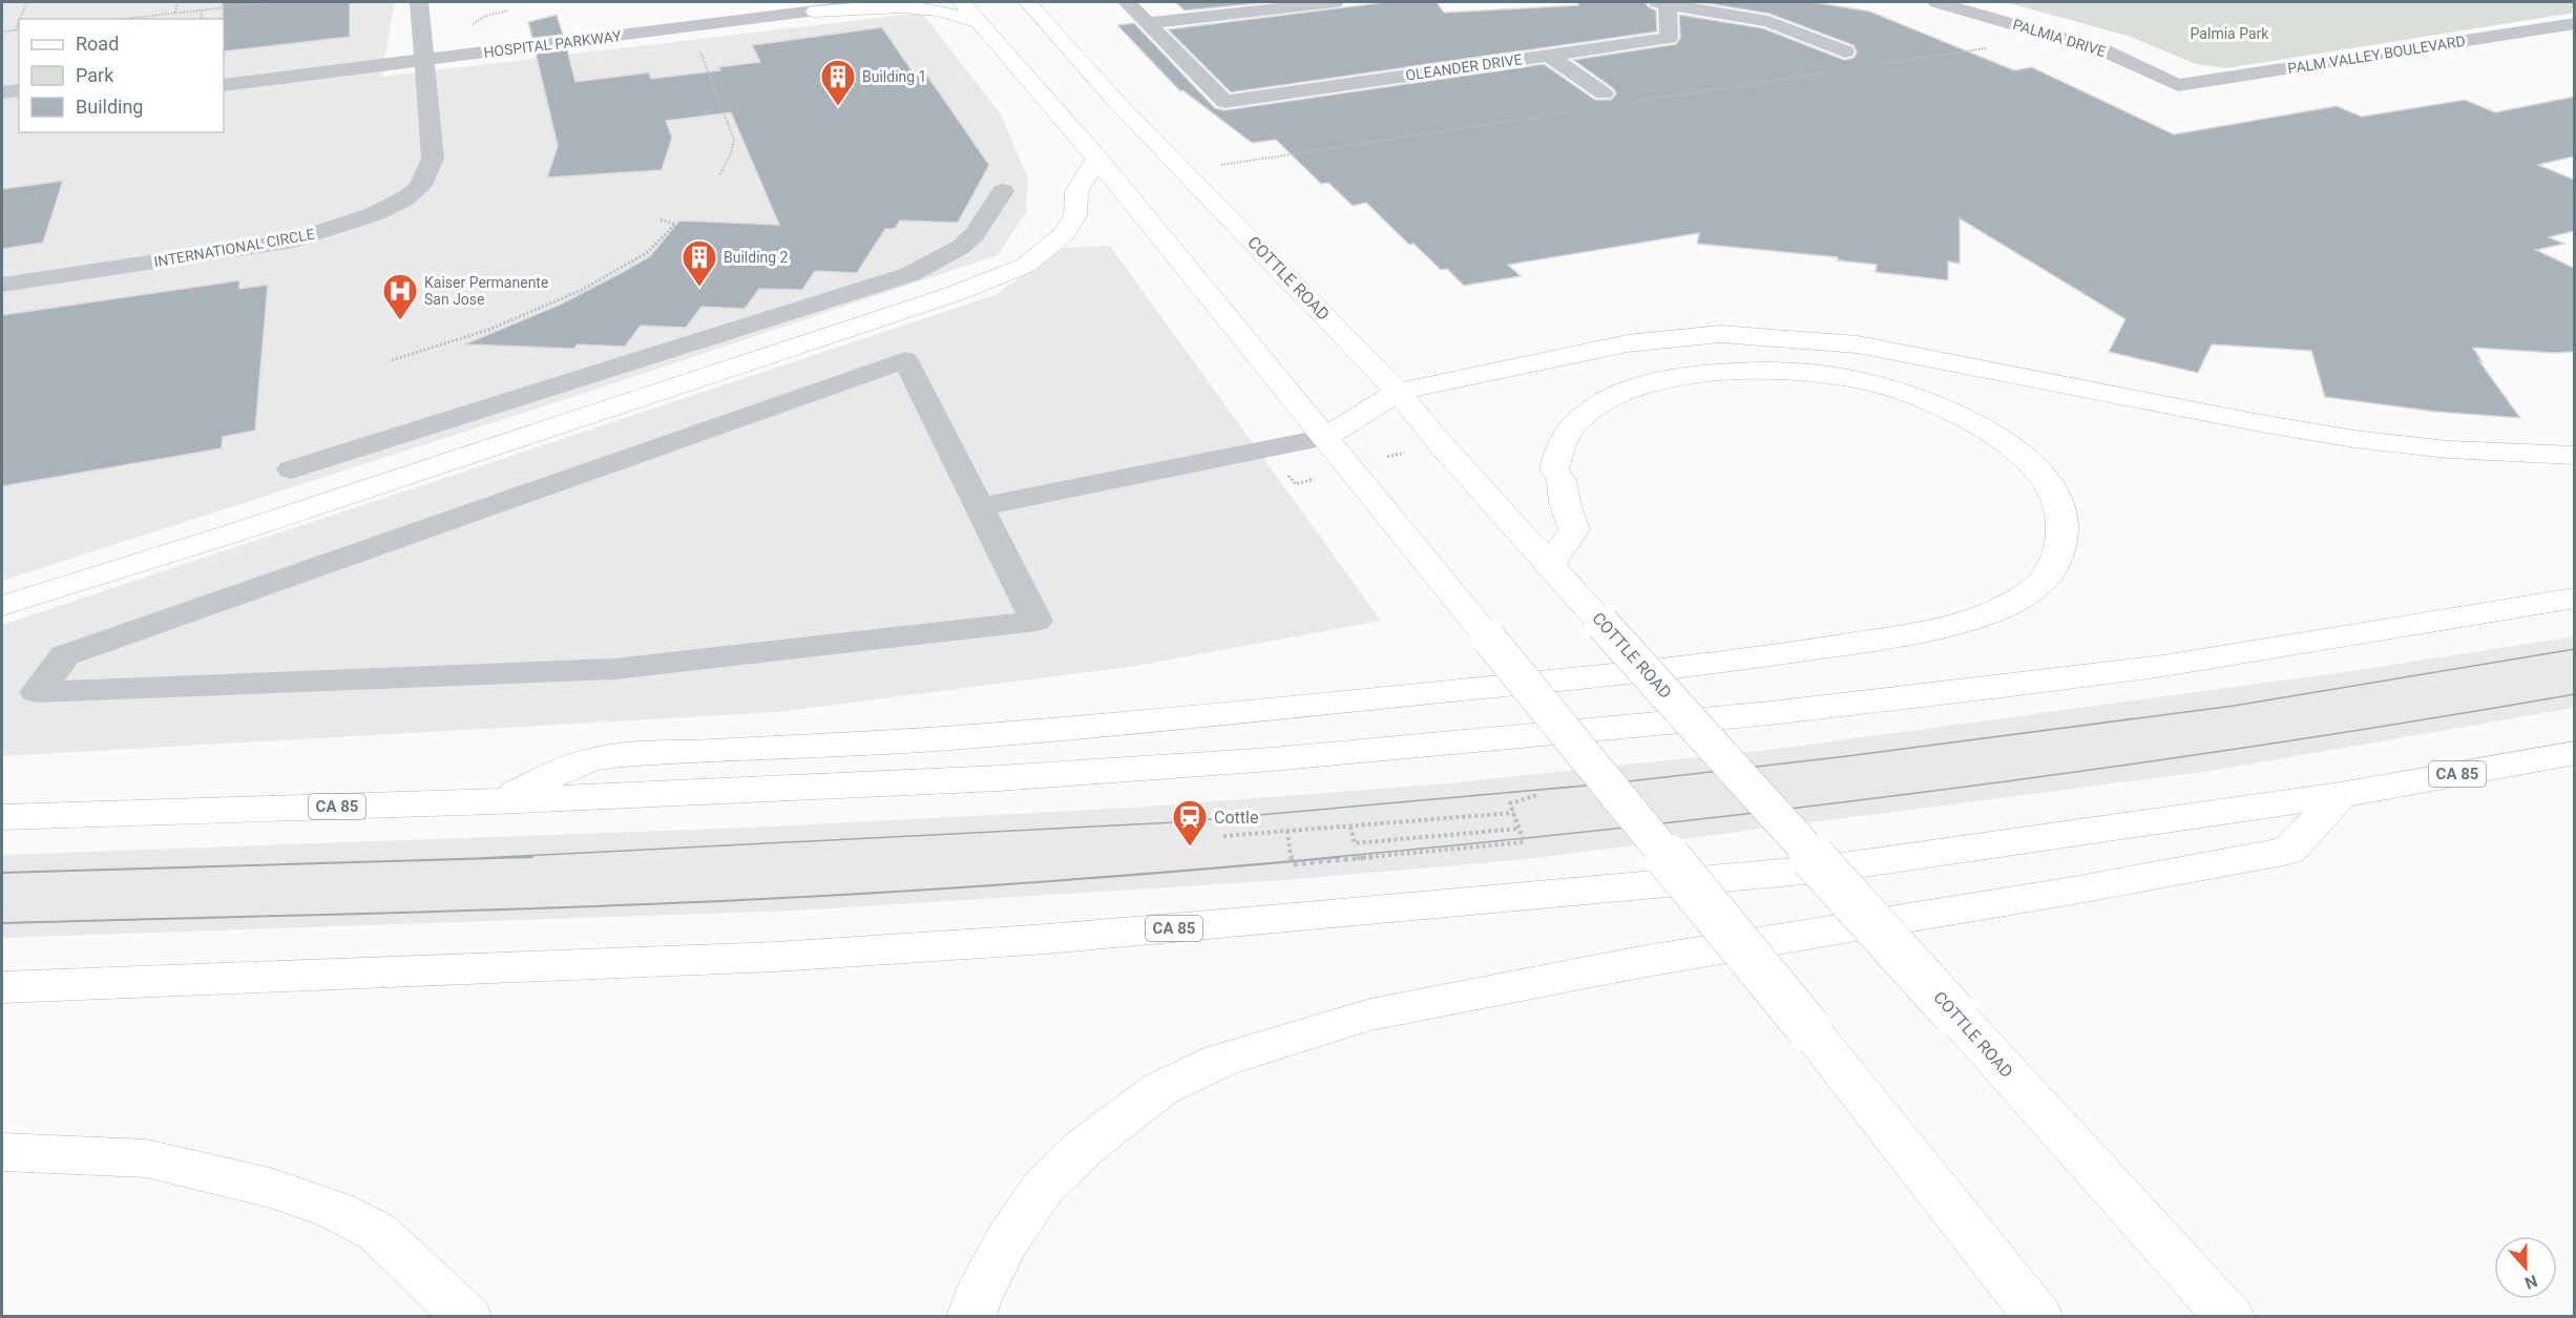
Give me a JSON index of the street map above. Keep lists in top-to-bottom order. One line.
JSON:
{"streets":{"main road":["COTTLE ROAD","CA 85"],"street":["PALMIA DRIVE","HOSPITAL PARKWAY","PALM VALLEY BOULEVARD","OLEANDER DRIVE","INTERNATIONAL CIRCLE"]},"crossings":[["PALMIA DRIVE","PALM VALLEY BOULEVARD"],["HOSPITAL PARKWAY","INTERNATIONAL CIRCLE"]],"parks":["Palmia Park"],"places":{"building":["Building 1","Building 2"],"hospital":["Kaiser Permanente San Jose"],"station":["Cottle"]},"legend":["Road","Park","Building"],"north":"bottom"}
